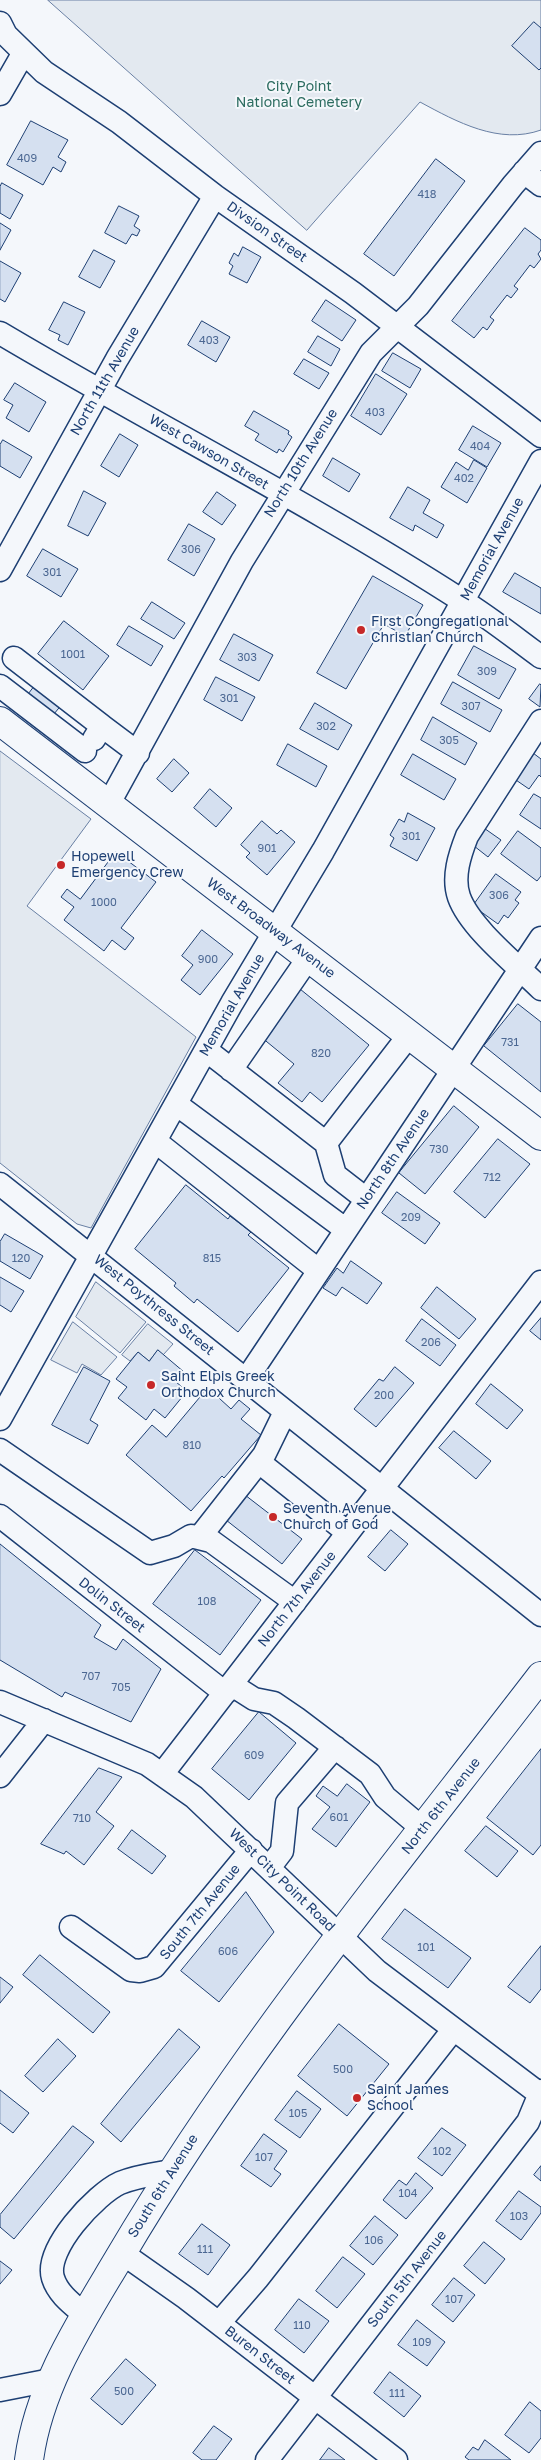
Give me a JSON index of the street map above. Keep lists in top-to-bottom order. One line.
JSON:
{"streets":{"main road":["West Broadway Avenue","North 6th Avenue","South 6th Avenue"],"street":["Divsion Street","North 11th Avenue","West Cawson Street","North 10th Avenue","Memorial Avenue","North 8th Avenue","West Poythress Street","North 7th Avenue","Dolin Street","West City Point Road","South 7th Avenue","South 5th Avenue","Buren Street"]},"crossings":[["Divsion Street","North 11th Avenue"],["Divsion Street","North 10th Avenue"],["North 11th Avenue","West Cawson Street"],["West Cawson Street","North 10th Avenue"],["West Cawson Street","Memorial Avenue"],["North 10th Avenue","West Broadway Avenue"],["Memorial Avenue","West Broadway Avenue"],["Memorial Avenue","West Poythress Street"],["West Broadway Avenue","North 8th Avenue"],["North 8th Avenue","West Poythress Street"],["West Poythress Street","North 7th Avenue"],["North 7th Avenue","Dolin Street"],["North 7th Avenue","West City Point Road"],["Dolin Street","North 6th Avenue"],["North 6th Avenue","West City Point Road"],["North 6th Avenue","South 6th Avenue"],["West City Point Road","South 7th Avenue"],["West City Point Road","South 6th Avenue"],["West City Point Road","South 5th Avenue"],["South 6th Avenue","Buren Street"],["South 5th Avenue","Buren Street"]],"parks":["City Point National Cemetery"],"places":["First Congregational Christian Church","Hopewell Emergency Crew","Saint Elpis Greek Orthodox Church","Seventh Avenue Church of God","Saint James School"],"house_numbers":["409","418","403","403","404","402","306","301","1001","303","309","301","307","302","305","301","901","306","1000","900","731","820","730","712","209","120","815","206","200","810","108","707","705","609","601","710","101","606","500","105","102","107","104","103","106","111","107","110","109","500","111"]}
